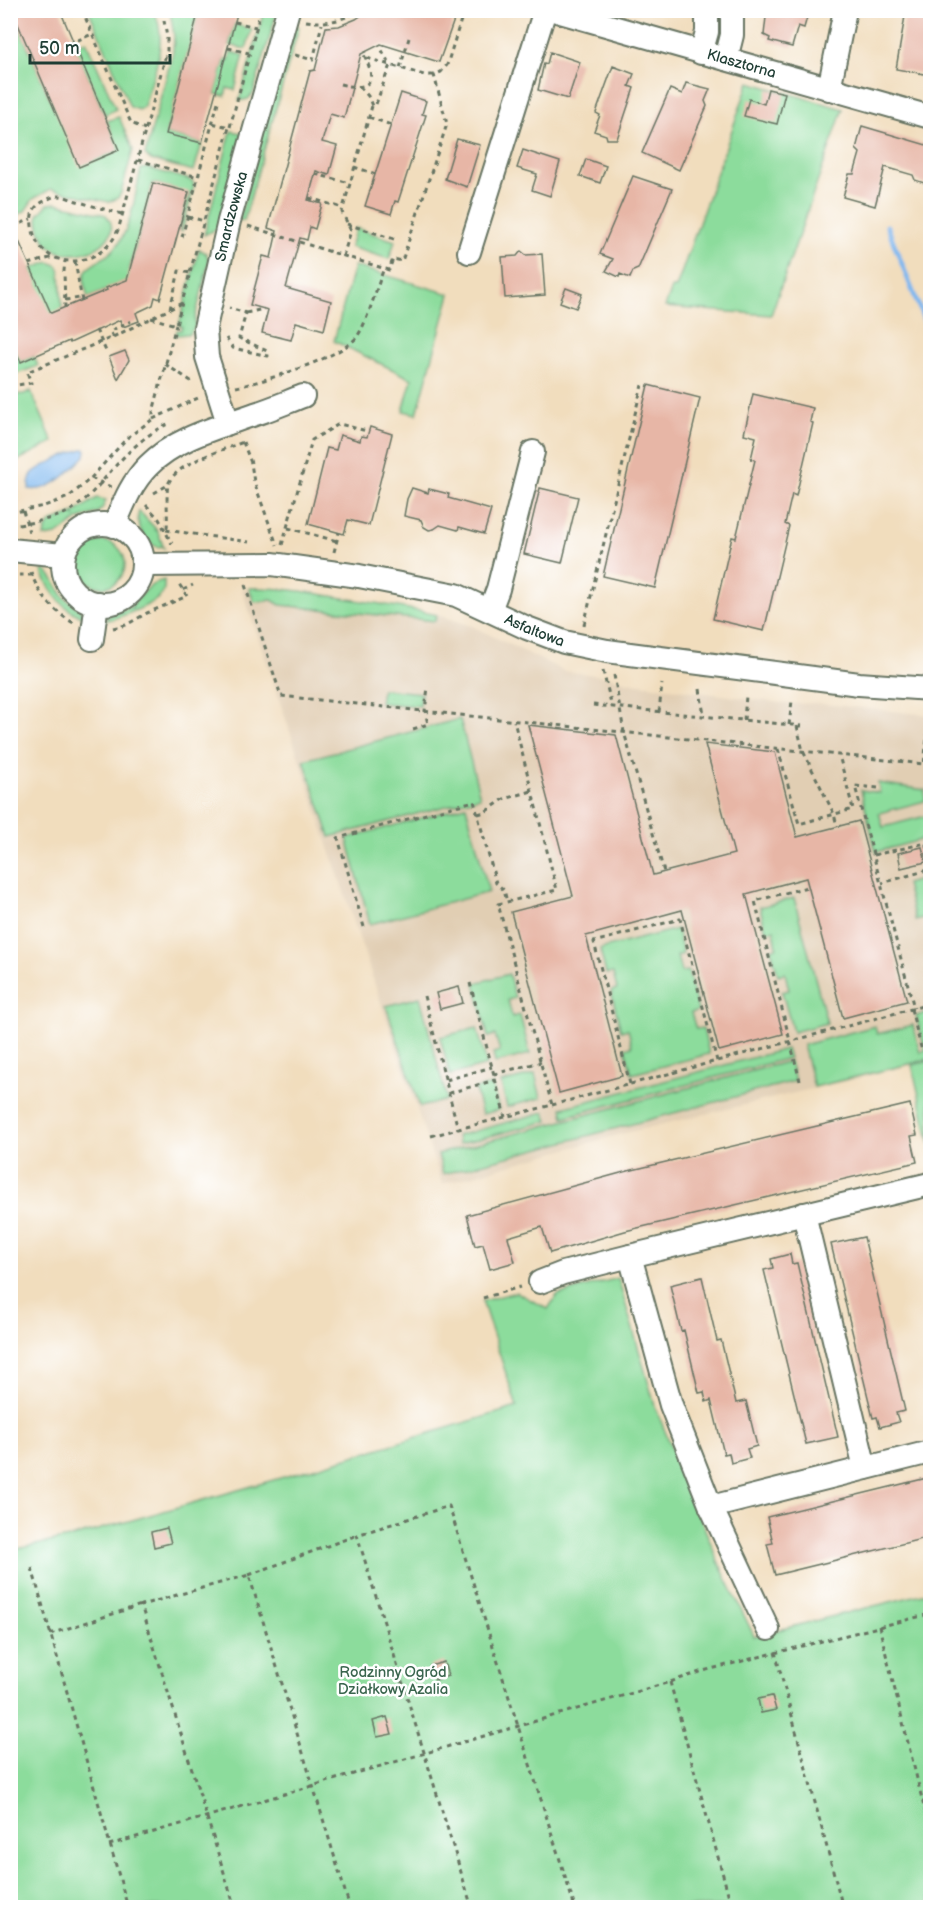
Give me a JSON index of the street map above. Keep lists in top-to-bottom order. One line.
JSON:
{"streets":{"street":["Klasztorna","Smardzowska","Asfaltowa"]},"parks":["Rodzinny Ogród Działkowy Azalia"],"scale_bar":"50 m"}
